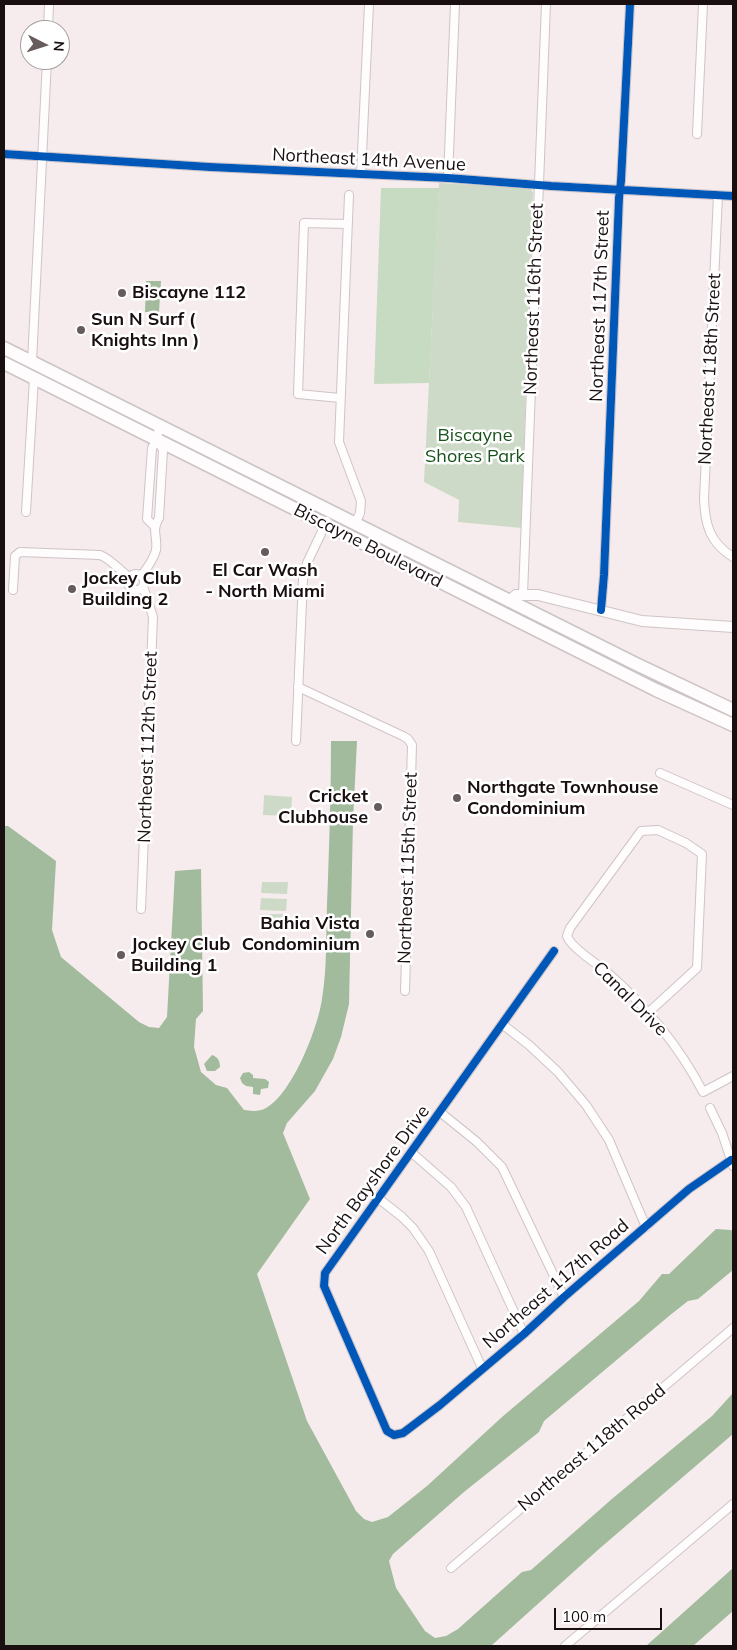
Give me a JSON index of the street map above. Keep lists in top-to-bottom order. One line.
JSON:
{"streets":{"main road":["Biscayne Boulevard"],"street":["Northeast 14th Avenue","Northeast 116th Street","Northeast 117th Street","Northeast 118th Street","Northeast 112th Street","Northeast 115th Street","Canal Drive","North Bayshore Drive","Northeast 117th Road","Northeast 118th Road"]},"crossings":[["Northeast 14th Avenue","Northeast 116th Street"],["Northeast 14th Avenue","Northeast 117th Street"],["Northeast 14th Avenue","Northeast 118th Street"],["North Bayshore Drive","Northeast 117th Road"]],"parks":["Biscayne Shores Park"],"places":["Biscayne 112","Sun N Surf ( Knights Inn )","El Car Wash - North Miami","Jockey Club Building 2","Northgate Townhouse Condominium","Cricket Clubhouse","Bahia Vista Condominium","Jockey Club Building 1"],"scale_bar":"100 m","north":"right"}
